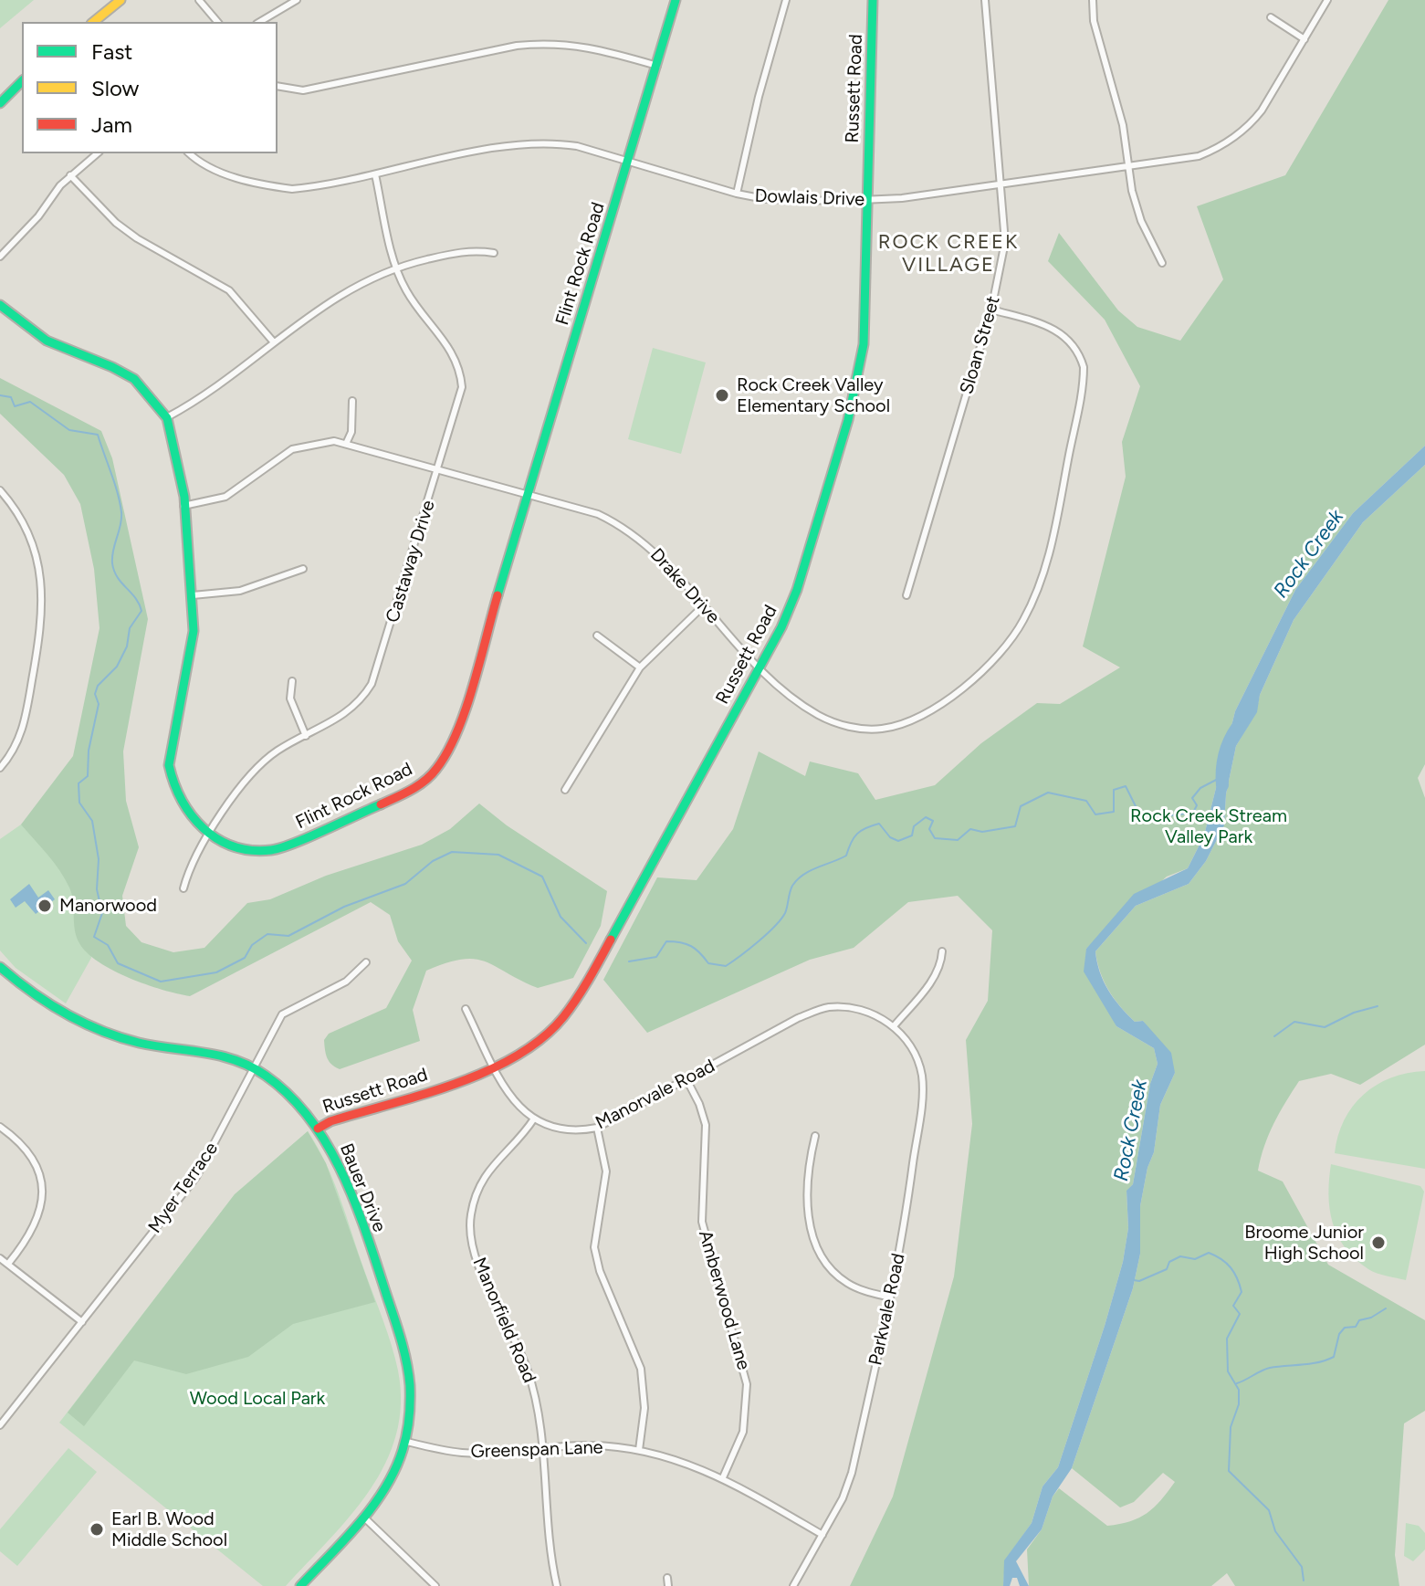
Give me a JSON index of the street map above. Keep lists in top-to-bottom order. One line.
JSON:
{"streets":{"street":["Russett Road","Dowlais Drive","Flint Rock Road","Sloan Street","Castaway Drive","Drake Drive","Manorvale Road","Myer Terrace","Bauer Drive","Amberwood Lane","Parkvale Road","Manorfield Road","Greenspan Lane"]},"crossings":[["Russett Road","Dowlais Drive"],["Russett Road","Drake Drive"],["Russett Road","Manorvale Road"],["Russett Road","Bauer Drive"],["Dowlais Drive","Flint Rock Road"],["Dowlais Drive","Sloan Street"],["Dowlais Drive","Castaway Drive"],["Flint Rock Road","Castaway Drive"],["Flint Rock Road","Drake Drive"],["Sloan Street","Drake Drive"],["Castaway Drive","Drake Drive"],["Manorvale Road","Amberwood Lane"],["Manorvale Road","Parkvale Road"],["Manorvale Road","Manorfield Road"],["Myer Terrace","Bauer Drive"],["Bauer Drive","Greenspan Lane"],["Amberwood Lane","Greenspan Lane"],["Parkvale Road","Greenspan Lane"],["Manorfield Road","Greenspan Lane"]],"districts":["ROCK CREEK VILLAGE"],"water":["Rock Creek"],"parks":["Rock Creek Stream Valley Park","Wood Local Park"],"places":["Rock Creek Valley Elementary School","Manorwood","Broome Junior High School","Earl B. Wood Middle School"],"legend":["Fast","Slow","Jam"]}
